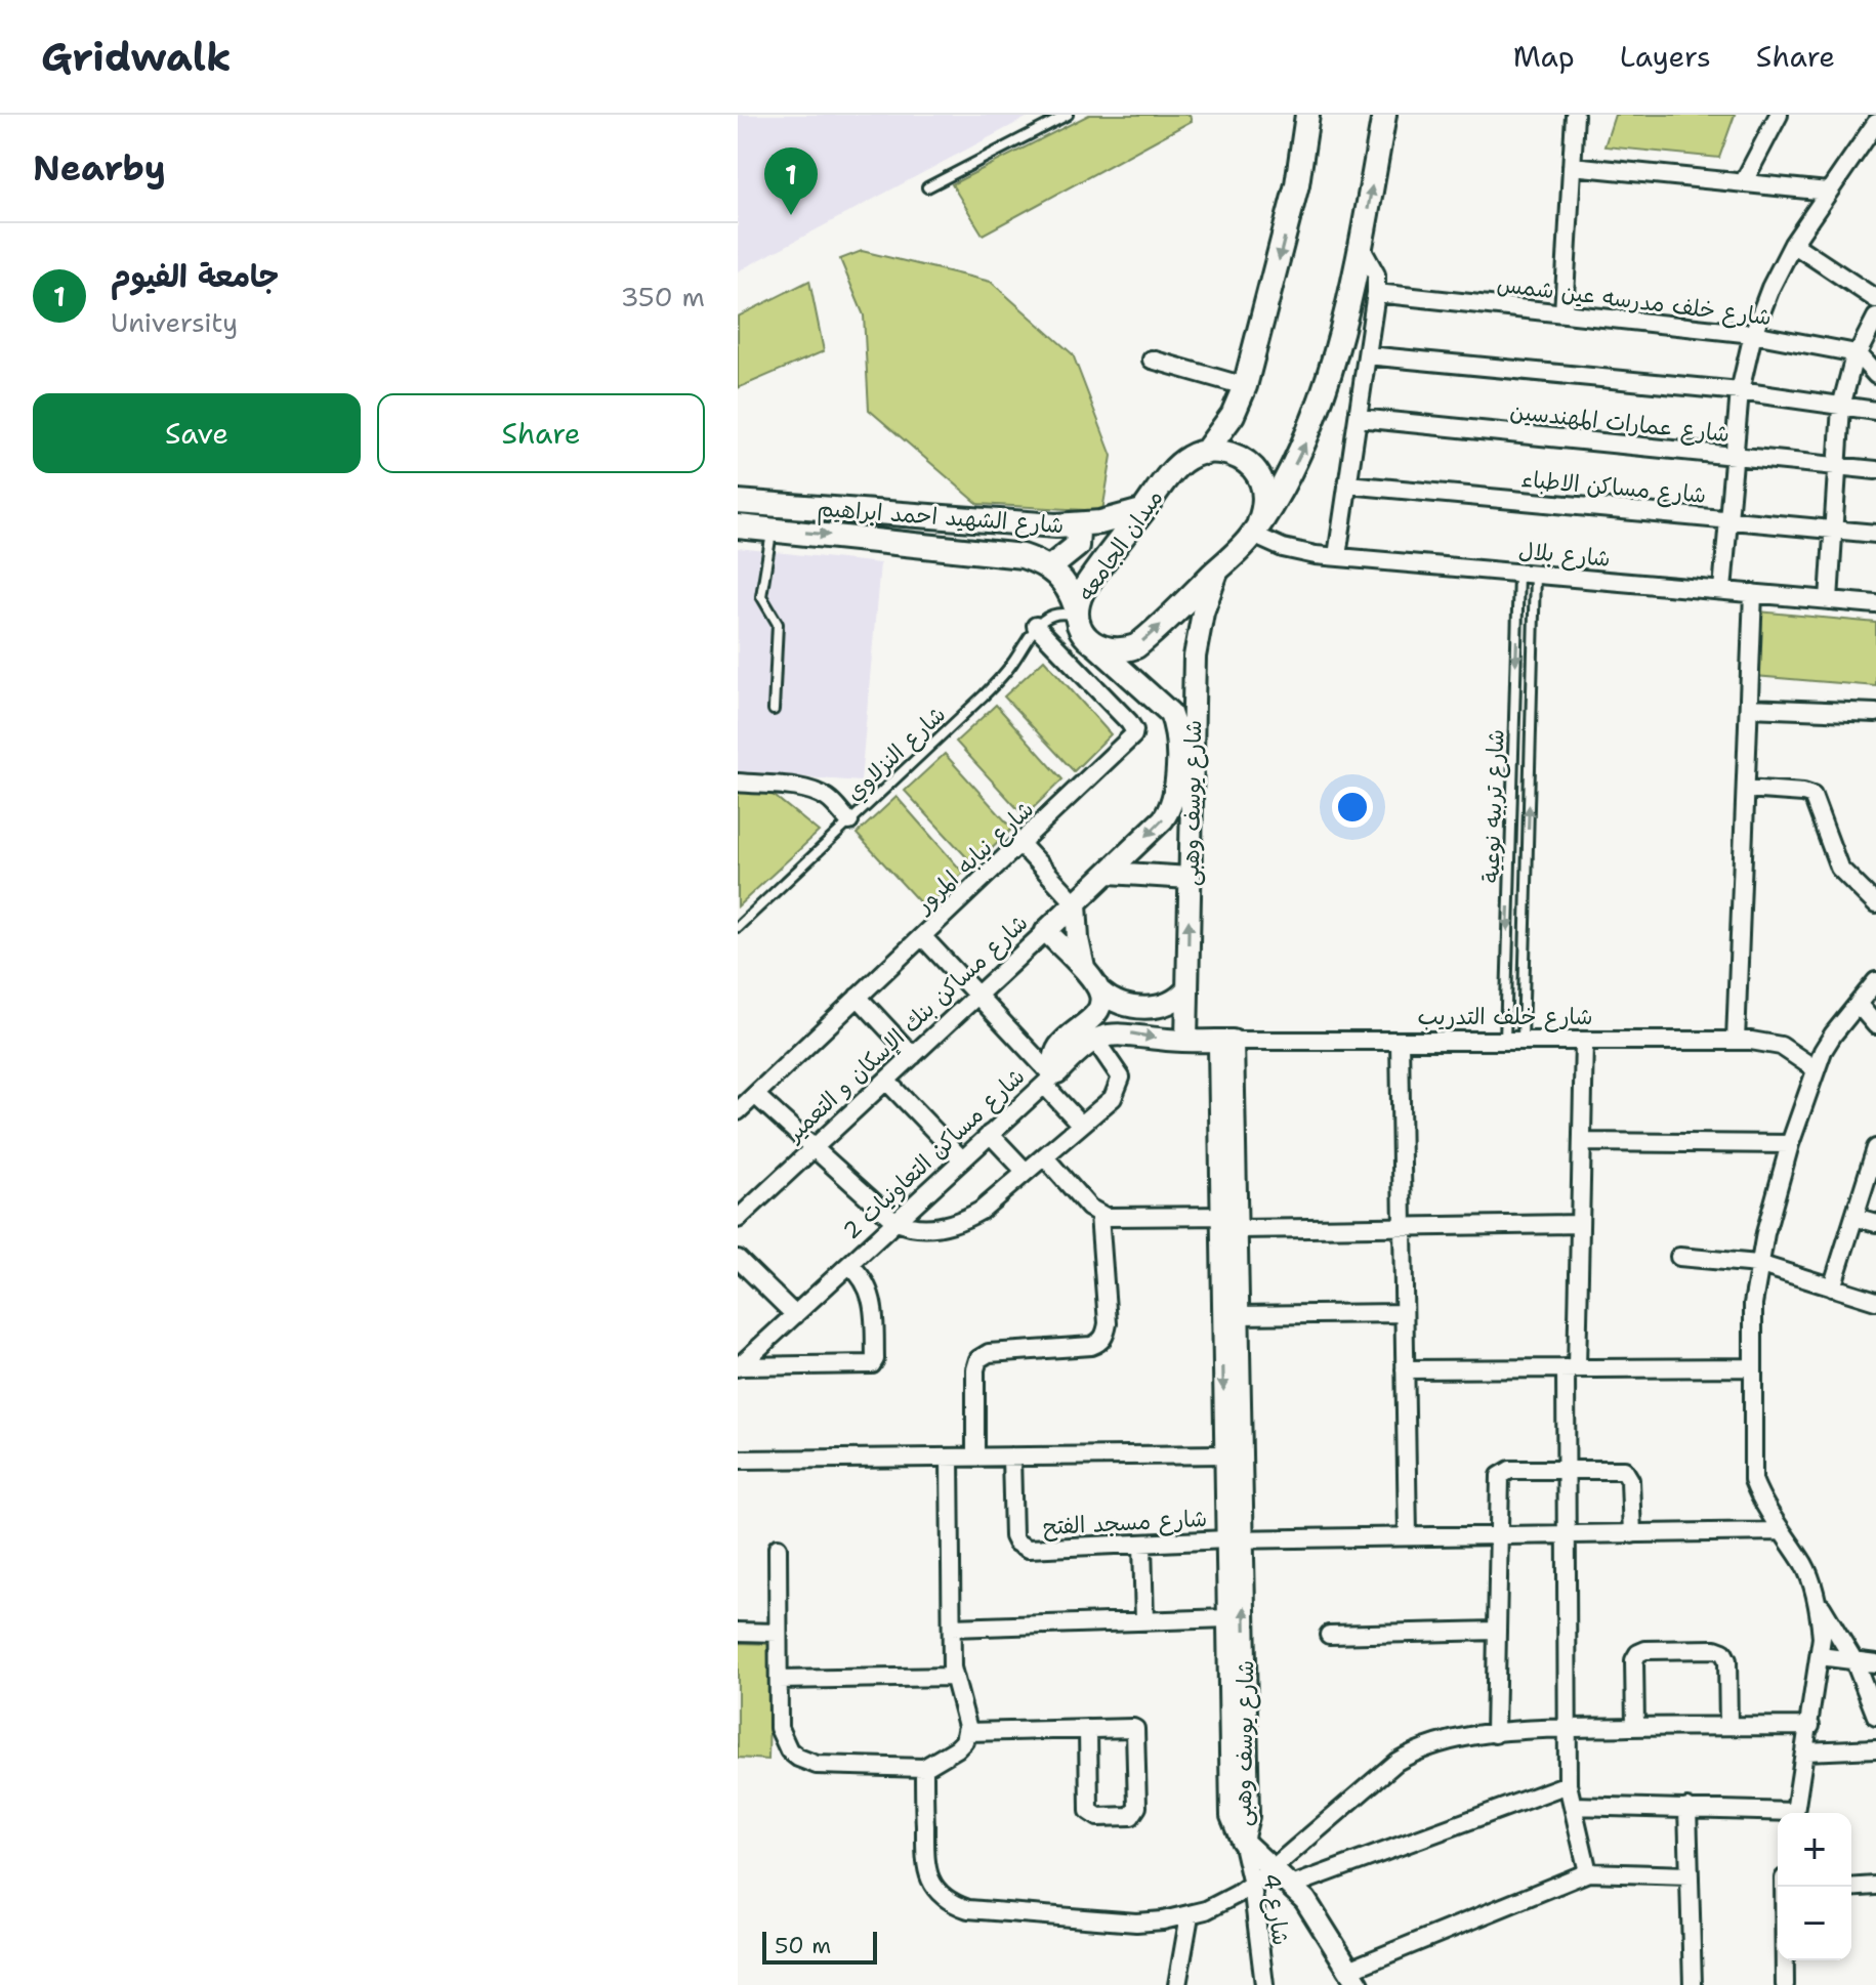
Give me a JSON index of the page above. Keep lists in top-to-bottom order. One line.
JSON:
{"streets":{"main road":["شارع الشهيد احمد ابراهيم","ميدان الجامعه"],"street":["شارع خلف مدرسه عين شمس","شارع عمارات المهندسين","شارع مساكن الاطباء","شارع بلال","شارع يوسف وهبى","شارع نيابه المرور","شارع خلف التدريب","شارع مساكن بنك الإسكان و التعمير","شارع مساكن التعاونيات 2","شارع مسجد الفتح","شارع 4"],"lane":["شارع النزلاوي","شارع تربيه نوعية"]},"crossings":[["شارع الشهيد احمد ابراهيم","ميدان الجامعه"],["ميدان الجامعه","شارع يوسف وهبى"],["شارع بلال","شارع تربيه نوعية"],["شارع النزلاوي","شارع نيابه المرور"],["شارع يوسف وهبى","شارع خلف التدريب"],["شارع يوسف وهبى","شارع مساكن بنك الإسكان و التعمير"],["شارع يوسف وهبى","شارع مسجد الفتح"],["شارع يوسف وهبى","شارع 4"],["شارع تربيه نوعية","شارع خلف التدريب"]],"scale_bar":"50 m","page":{"header":"Gridwalk","nav":["Map","Layers","Share"],"heading":"Nearby","pins":"1","list":[{"mark":"1","name":"جامعة الفيوم","note":"University","value":"350 m"}],"buttons":["Save","Share"],"map_buttons":["+","−"],"scale":"50 m"}}
